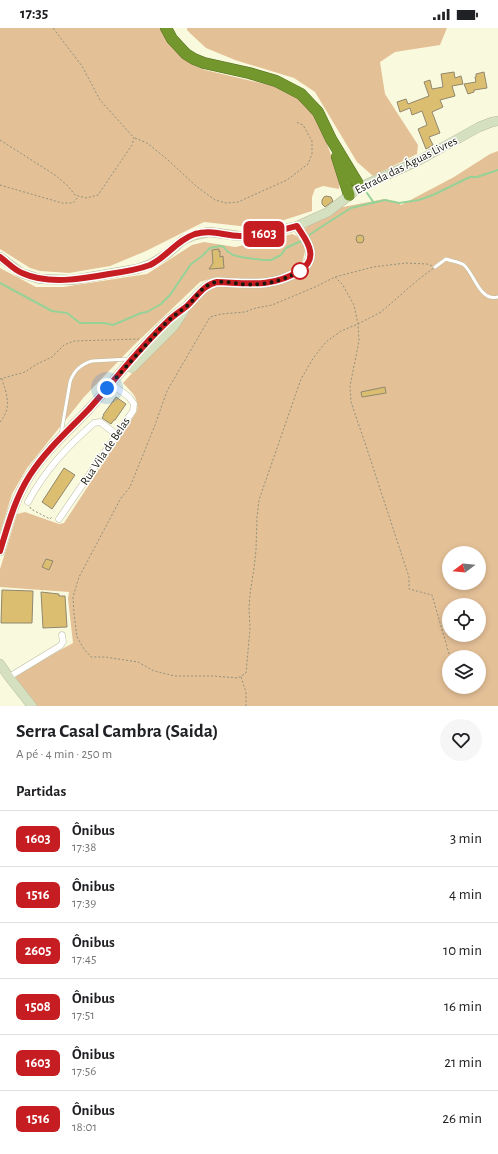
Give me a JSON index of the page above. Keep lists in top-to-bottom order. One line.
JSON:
{"streets":{"street":["Estrada das Águas Livres","Rua Vila de Belas"]},"lines":["bus line 1603"],"north":"left","page":{"status":"17:35","on_map":"1603","heading":[["Serra Casal Cambra (Saida)","A pé · 4 min · 250 m"],"Partidas"],"list":[{"mark":"1603","name":"Ônibus","note":"17:38","value":"3 min"},{"mark":"1516","name":"Ônibus","note":"17:39","value":"4 min"},{"mark":"2605","name":"Ônibus","note":"17:45","value":"10 min"},{"mark":"1508","name":"Ônibus","note":"17:51","value":"16 min"},{"mark":"1603","name":"Ônibus","note":"17:56","value":"21 min"},{"mark":"1516","name":"Ônibus","note":"18:01","value":"26 min"}]}}
